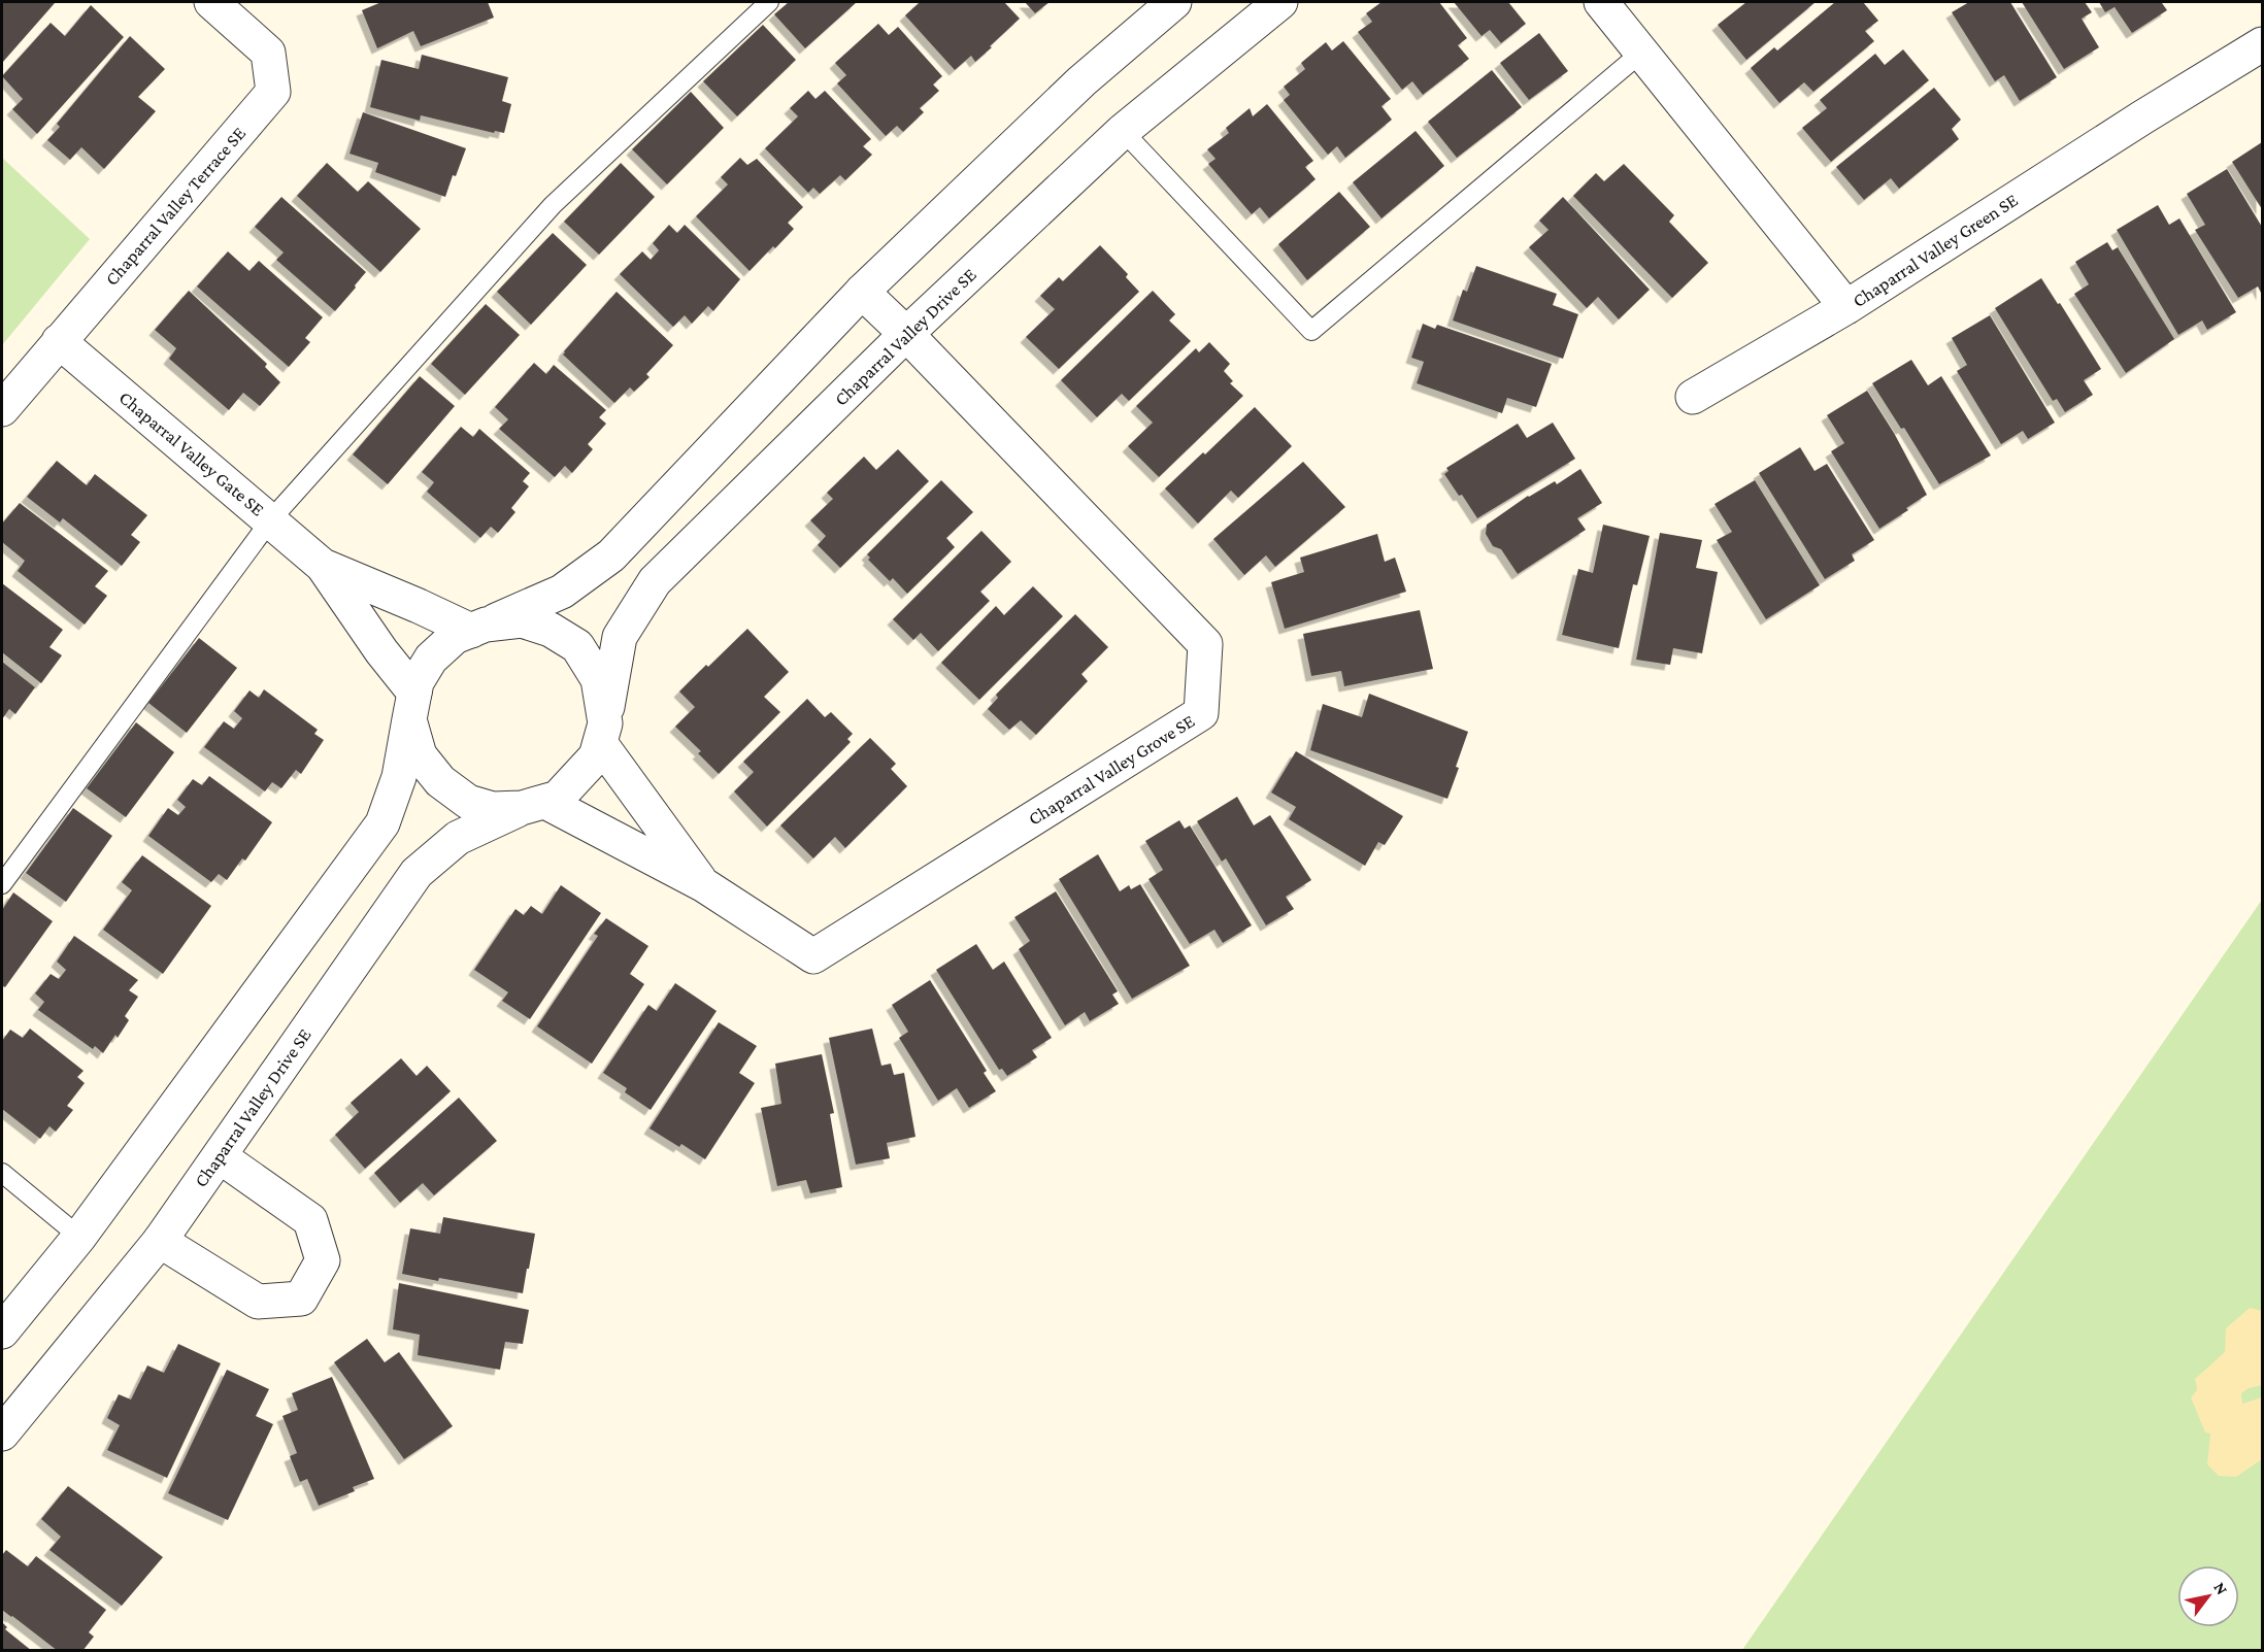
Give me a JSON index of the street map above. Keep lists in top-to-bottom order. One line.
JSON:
{"streets":{"street":["Chaparral Valley Terrace SE","Chaparral Valley Green SE","Chaparral Valley Drive SE","Chaparral Valley Gate SE","Chaparral Valley Grove SE"]},"crossings":[["Chaparral Valley Terrace SE","Chaparral Valley Gate SE"],["Chaparral Valley Drive SE","Chaparral Valley Gate SE"],["Chaparral Valley Drive SE","Chaparral Valley Grove SE"],["Chaparral Valley Gate SE","Chaparral Valley Grove SE"]],"north":"top right"}
